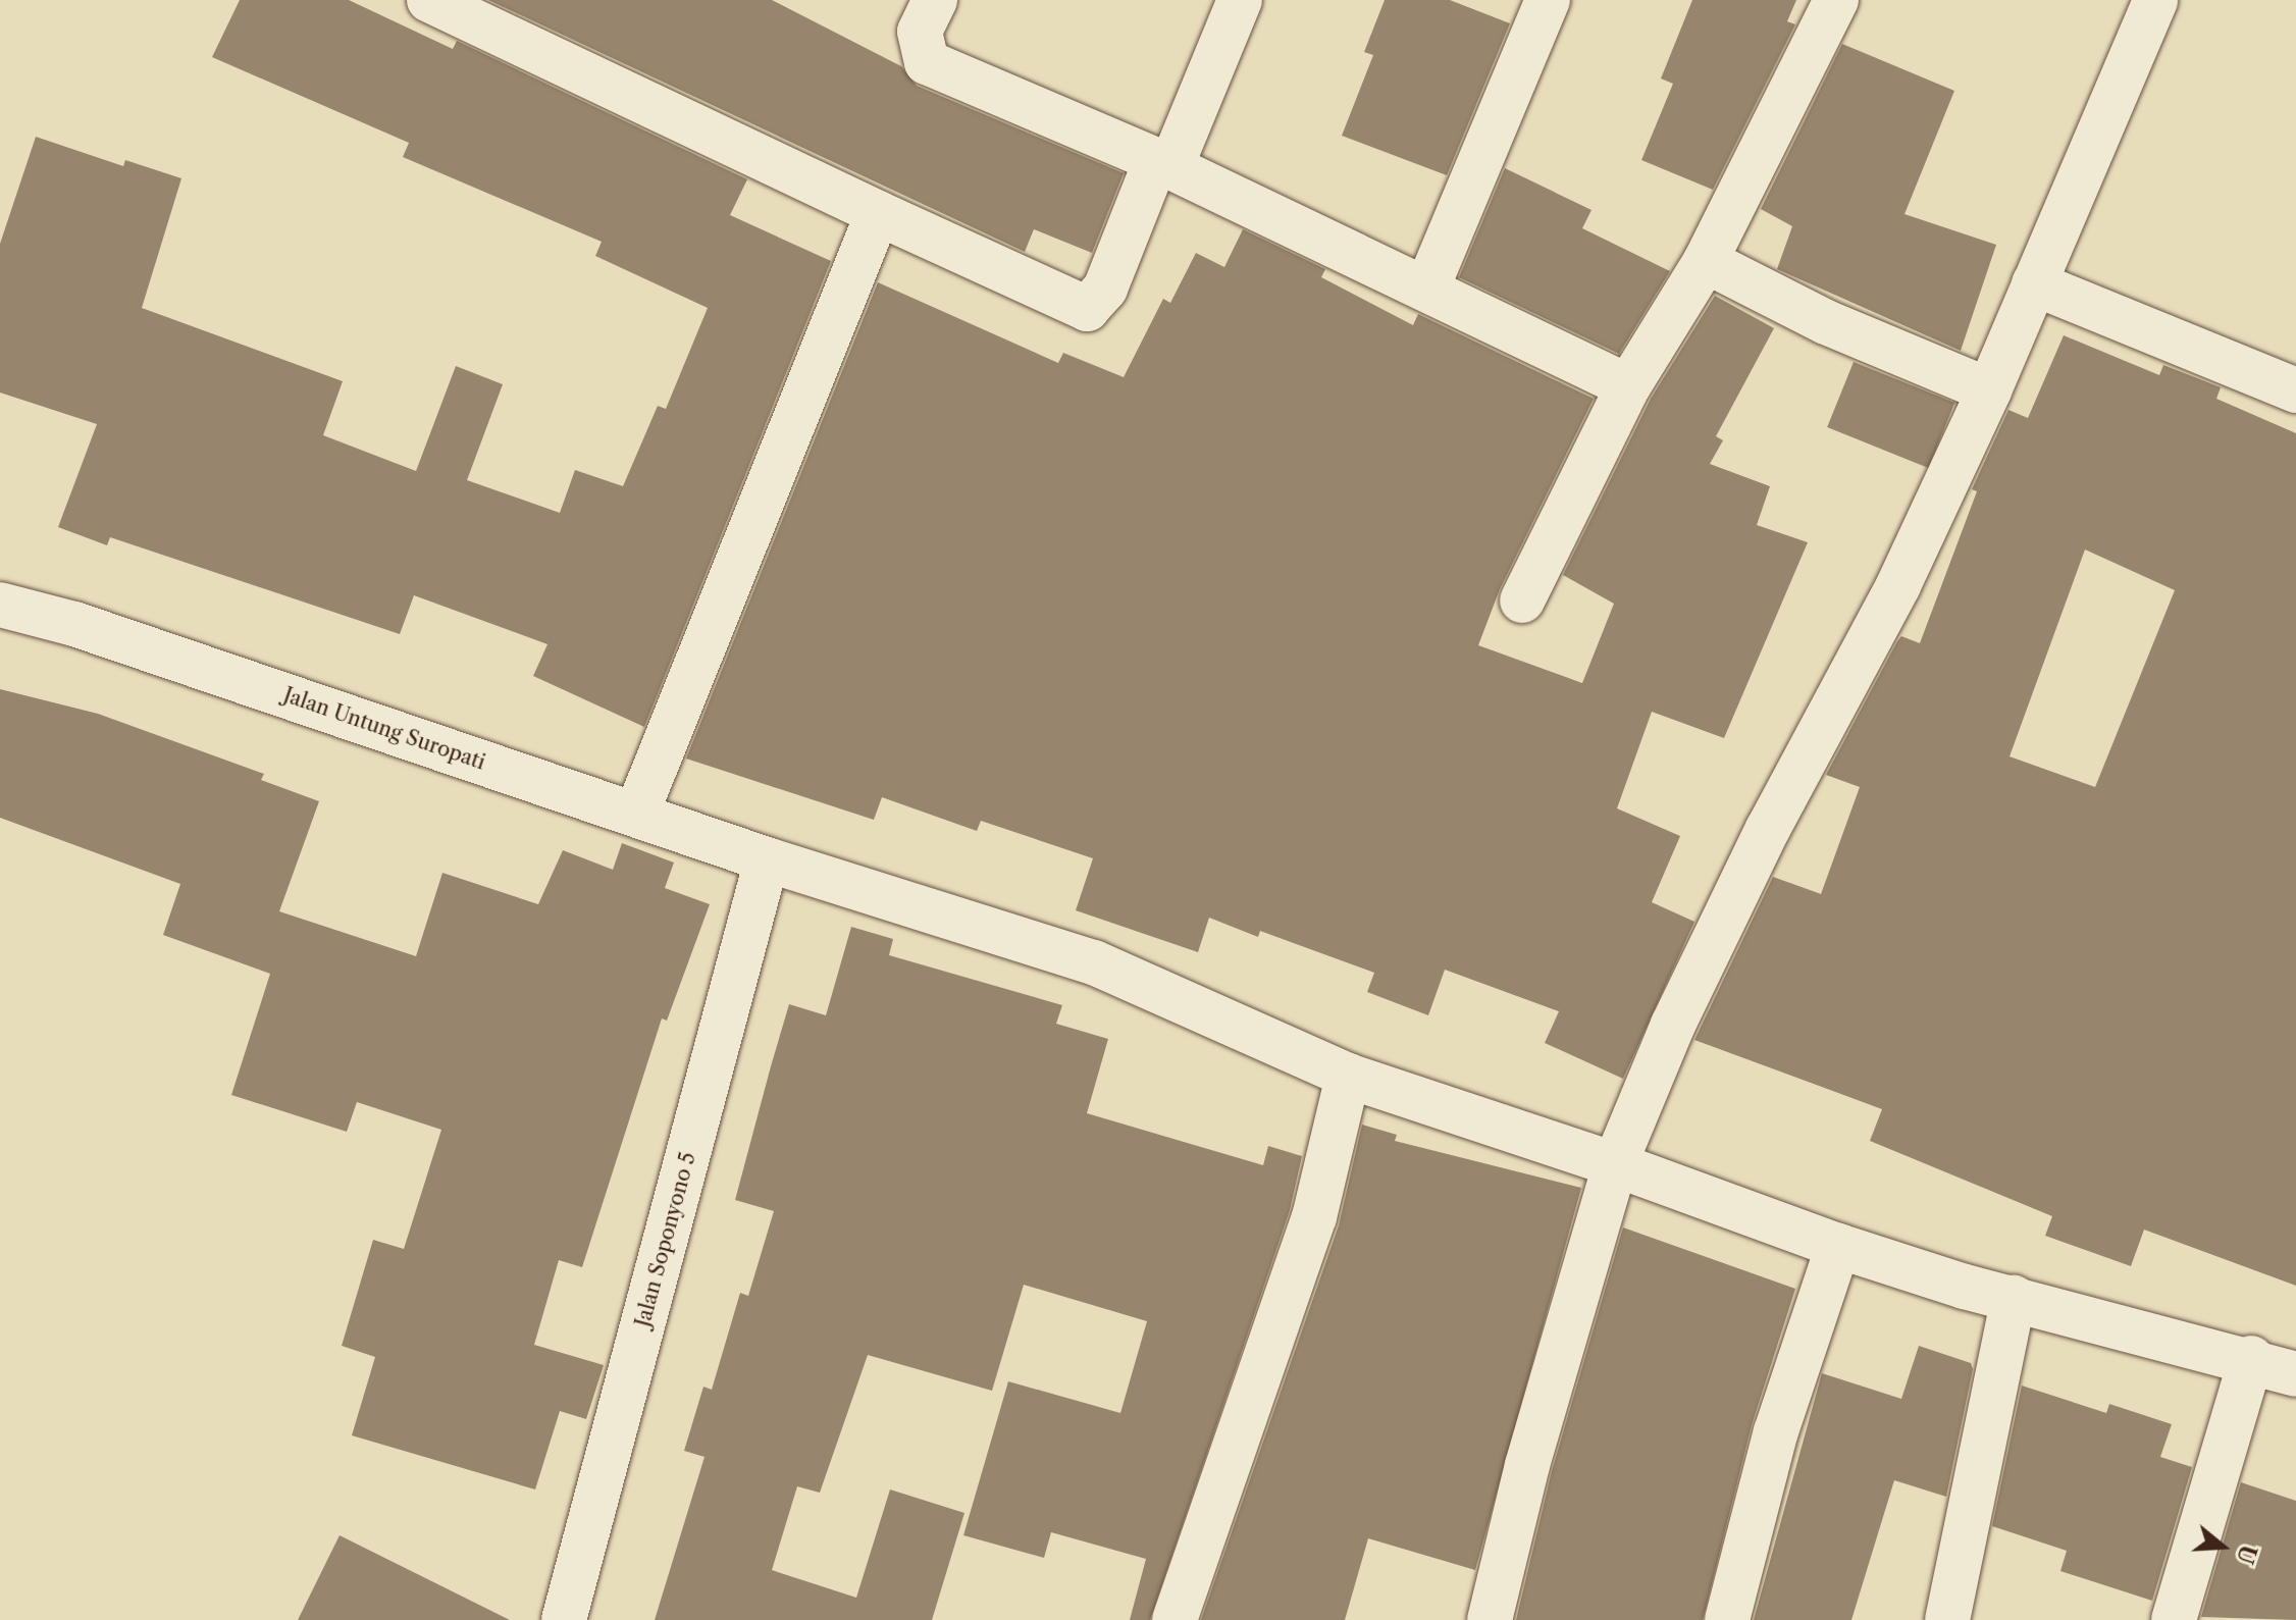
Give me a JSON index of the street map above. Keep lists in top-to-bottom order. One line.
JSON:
{"streets":{"street":["Jalan Untung Suropati","Jalan Soponyono 5"]},"crossings":[["Jalan Untung Suropati","Jalan Soponyono 5"]],"north":"right"}
